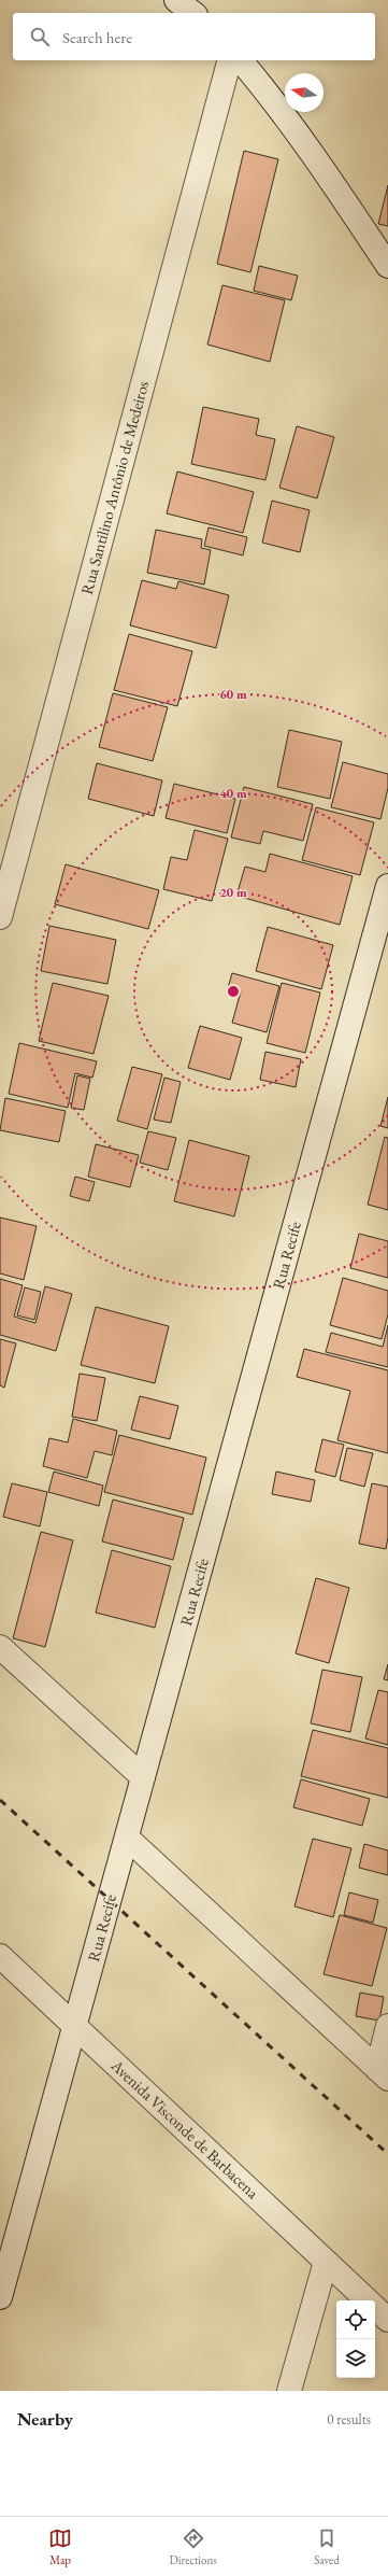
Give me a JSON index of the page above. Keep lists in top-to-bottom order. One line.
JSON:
{"streets":{"street":["Rua Santilino Antônio de Medeiros","Rua Recife","Avenida Visconde de Barbacena"]},"crossings":[["Rua Recife","Avenida Visconde de Barbacena"]],"north":"left","page":{"search":"Search here","heading":["Nearby","0 results"],"nav":["Map","Directions","Saved"]},"rings":["60 m","40 m","20 m"]}
